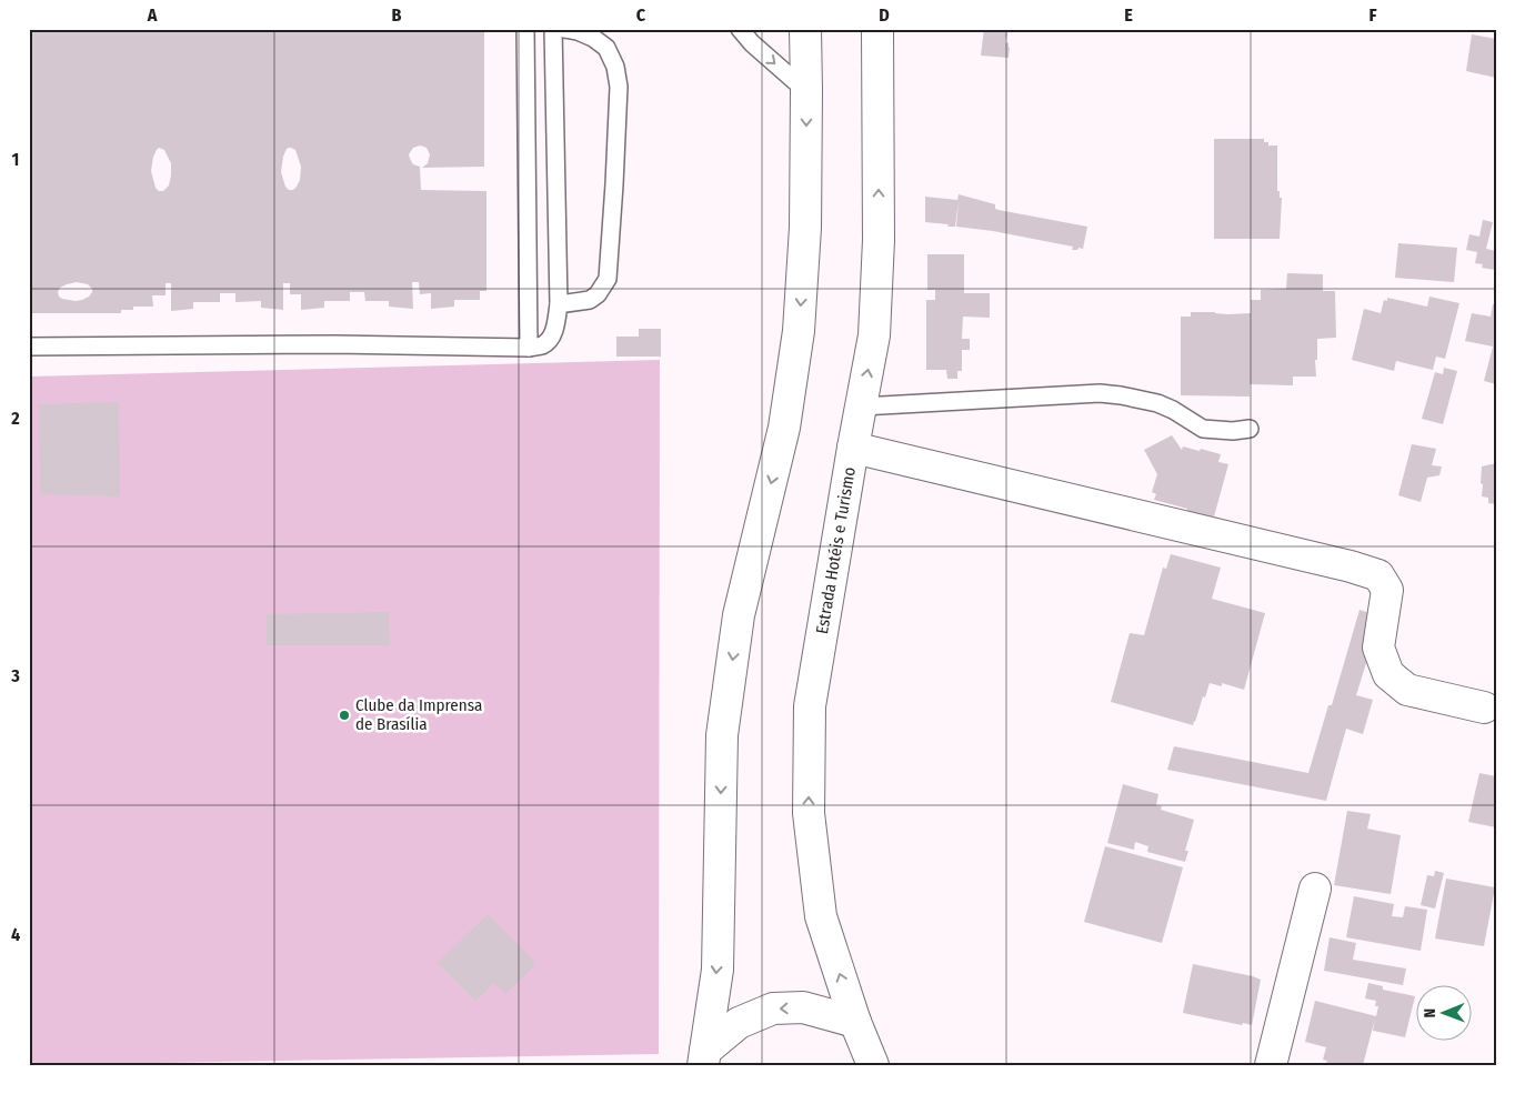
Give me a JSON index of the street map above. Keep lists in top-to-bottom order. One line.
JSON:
{"streets":{"main road":["Estrada Hotéis e Turismo"]},"places":["Clube da Imprensa de Brasília"],"north":"left","grid":{"columns":["A","B","C","D","E","F"],"rows":["1","2","3","4"]}}
